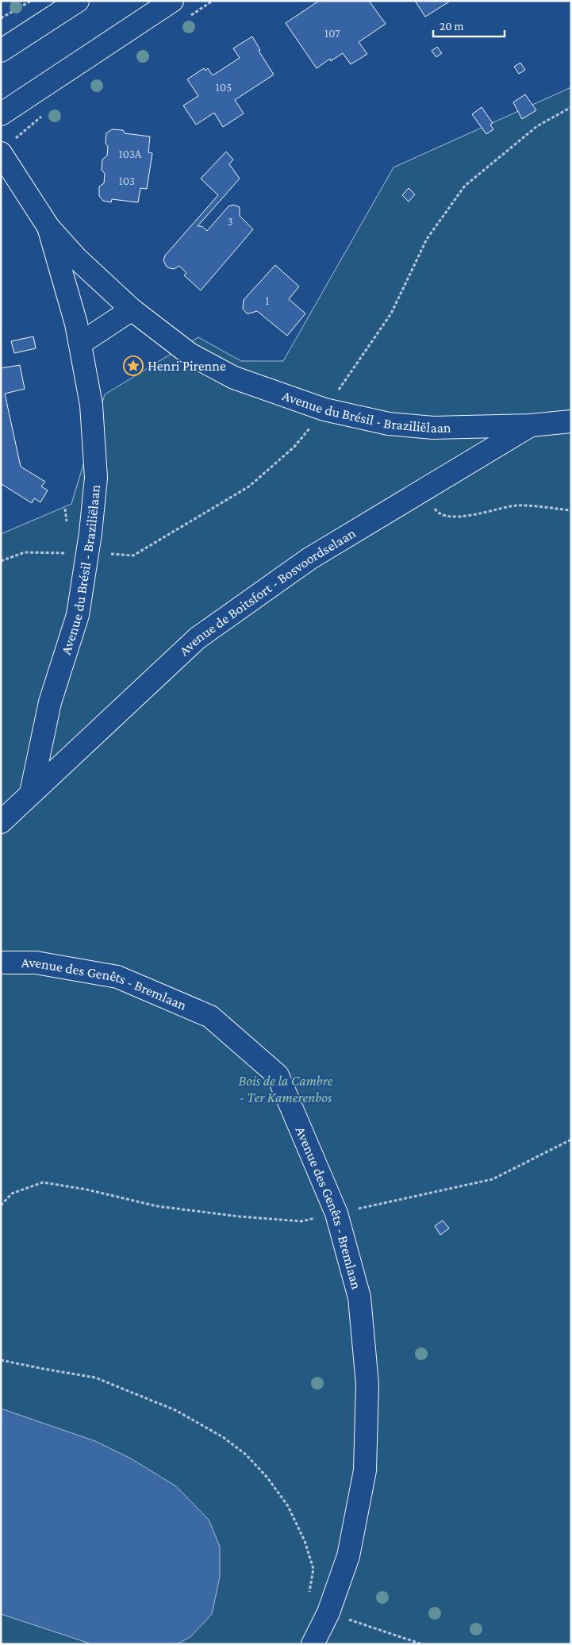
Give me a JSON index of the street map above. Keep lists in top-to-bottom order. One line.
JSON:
{"streets":{"street":["Avenue du Brésil - Braziliëlaan","Avenue de Boitsfort - Bosvoordselaan","Avenue des Genêts - Bremlaan"]},"crossings":[["Avenue du Brésil - Braziliëlaan","Avenue de Boitsfort - Bosvoordselaan"]],"parks":["Bois de la Cambre - Ter Kamerenbos"],"places":{"place":["Henri Pirenne"]},"house_numbers":["107","105","103A","103","3","1"],"scale_bar":"20 m"}
